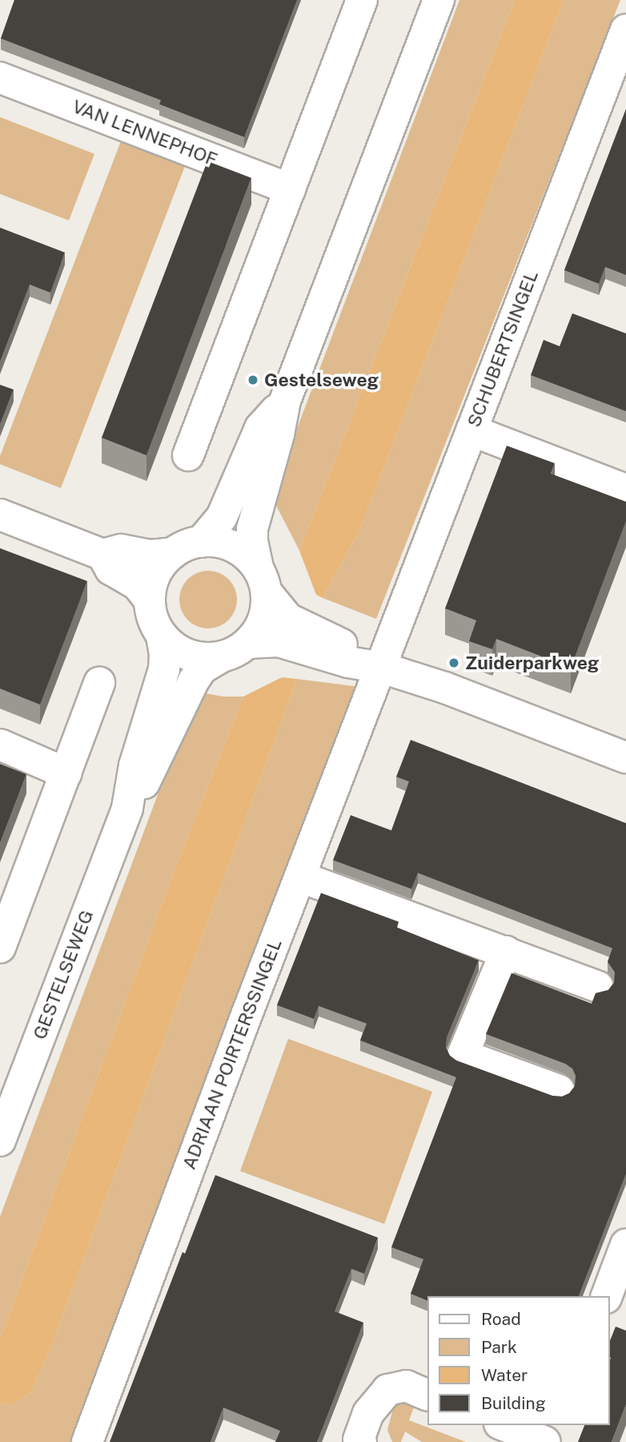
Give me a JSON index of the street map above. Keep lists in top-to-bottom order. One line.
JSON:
{"streets":{"street":["VAN LENNEPHOF","SCHUBERTSINGEL","GESTELSEWEG","ADRIAAN POIRTERSSINGEL"]},"crossings":[["SCHUBERTSINGEL","ADRIAAN POIRTERSSINGEL"]],"places":["Gestelseweg","Zuiderparkweg"],"legend":["Road","Park","Water","Building"]}
